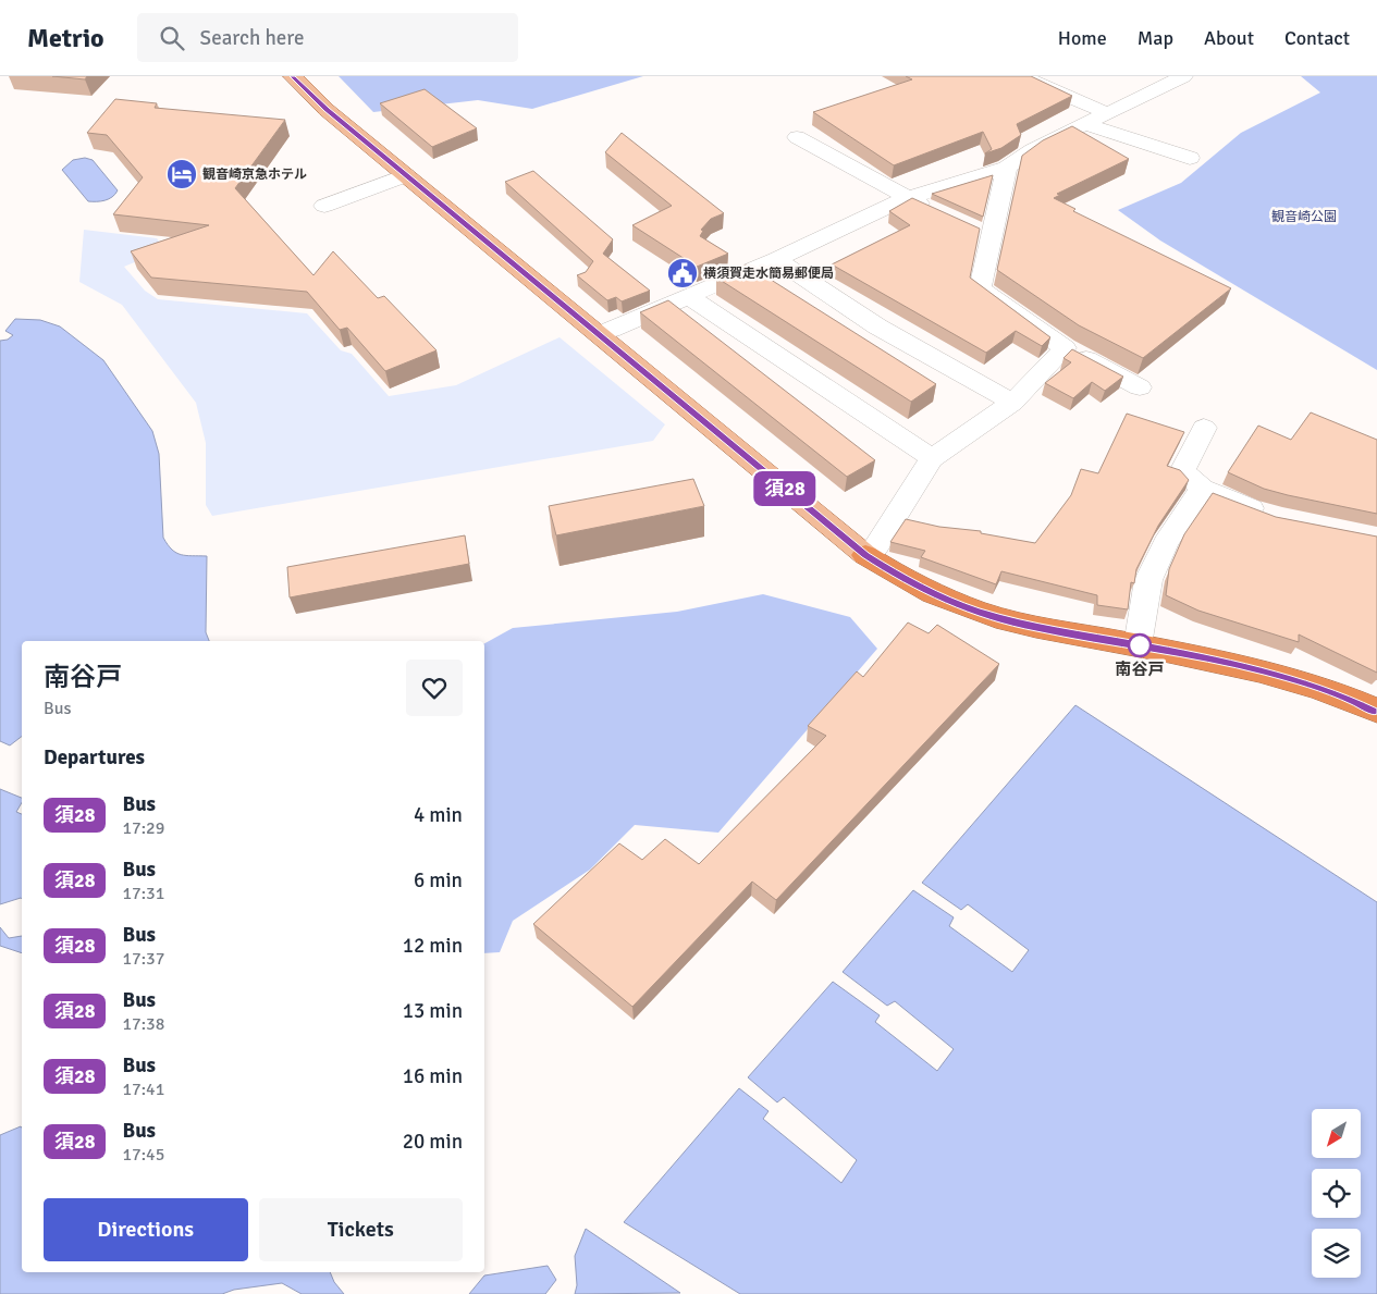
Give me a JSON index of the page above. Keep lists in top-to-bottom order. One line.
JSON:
{"parks":["観音崎公園"],"places":{"hotel":["観音崎京急ホテル"],"public building":["横須賀走水簡易郵便局"],"other":["南谷戸"]},"lines":["bus line 須28"],"north":"bottom left","page":{"header":"Metrio","search":"Search here","nav":["Home","Map","About","Contact"],"on_map":"須28","heading":[["南谷戸","Bus"],"Departures"],"list":[{"mark":"須28","name":"Bus","note":"17:29","value":"4 min"},{"mark":"須28","name":"Bus","note":"17:31","value":"6 min"},{"mark":"須28","name":"Bus","note":"17:37","value":"12 min"},{"mark":"須28","name":"Bus","note":"17:38","value":"13 min"},{"mark":"須28","name":"Bus","note":"17:41","value":"16 min"},{"mark":"須28","name":"Bus","note":"17:45","value":"20 min"}],"buttons":["Directions","Tickets"]}}
